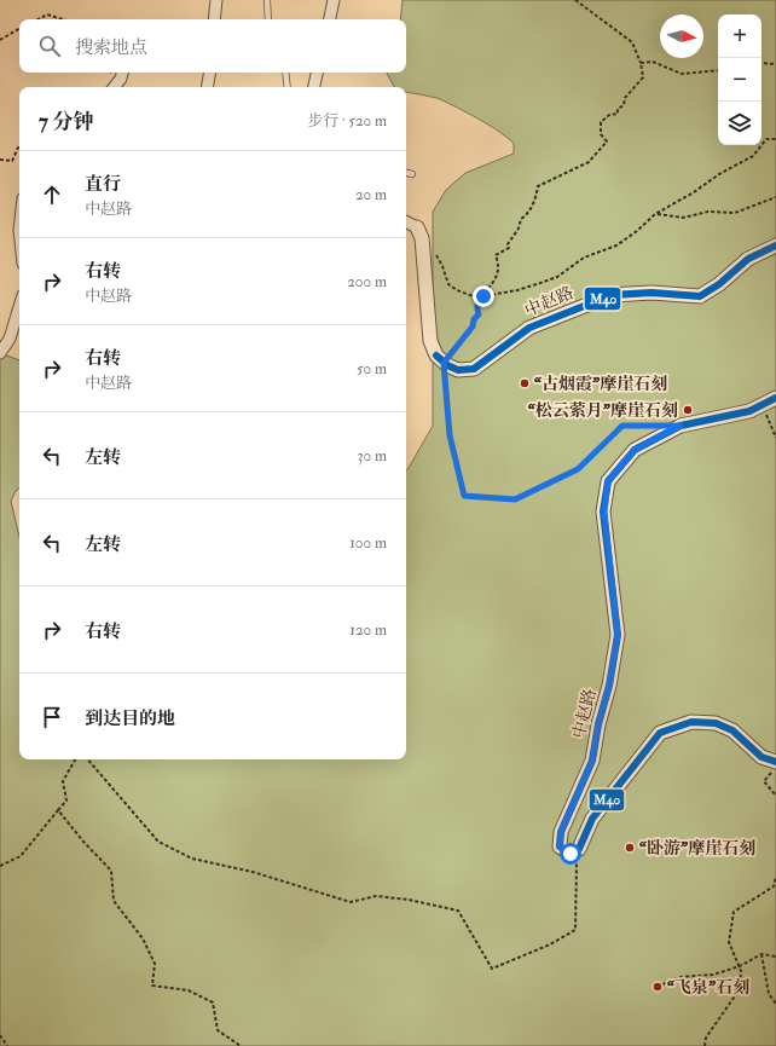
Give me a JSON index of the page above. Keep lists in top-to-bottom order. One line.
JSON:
{"streets":{"street":["中赵路"]},"places":["“古烟霞”摩崖石刻","“松云萦月”摩崖石刻","“卧游”摩崖石刻","“飞泉”石刻"],"lines":["transit line M40"],"north":"right","page":{"map_buttons":["+","−"],"search":"搜索地点","heading":["7 分钟","步行 · 520 m"],"list":[["直行","中赵路","20 m"],["右转","中赵路","200 m"],["右转","中赵路","50 m"],["左转","30 m"],["左转","100 m"],["右转","120 m"],"到达目的地"]}}
